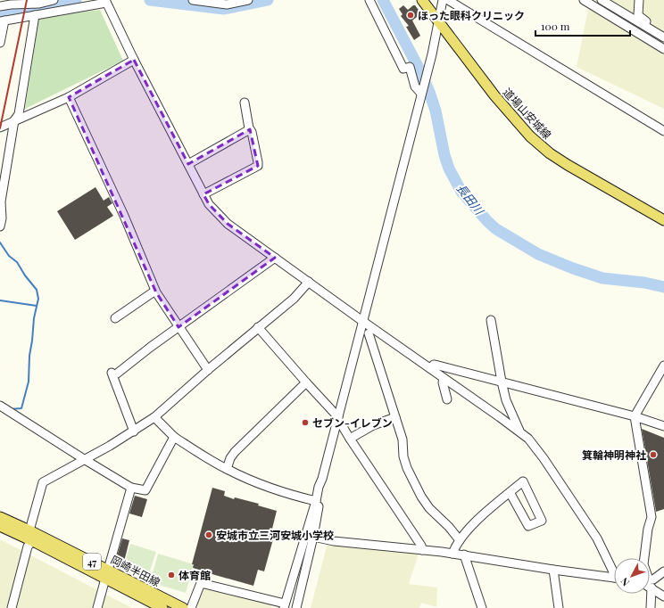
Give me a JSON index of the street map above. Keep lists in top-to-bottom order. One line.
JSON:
{"streets":{"main road":["道場山安城線","47","岡崎半田線"]},"water":["長田川"],"places":["ほった眼科クリニック","セブン-イレブン","箕輪神明神社","安城市立三河安城小学校","体育館"],"scale_bar":"100 m","north":"bottom left"}
